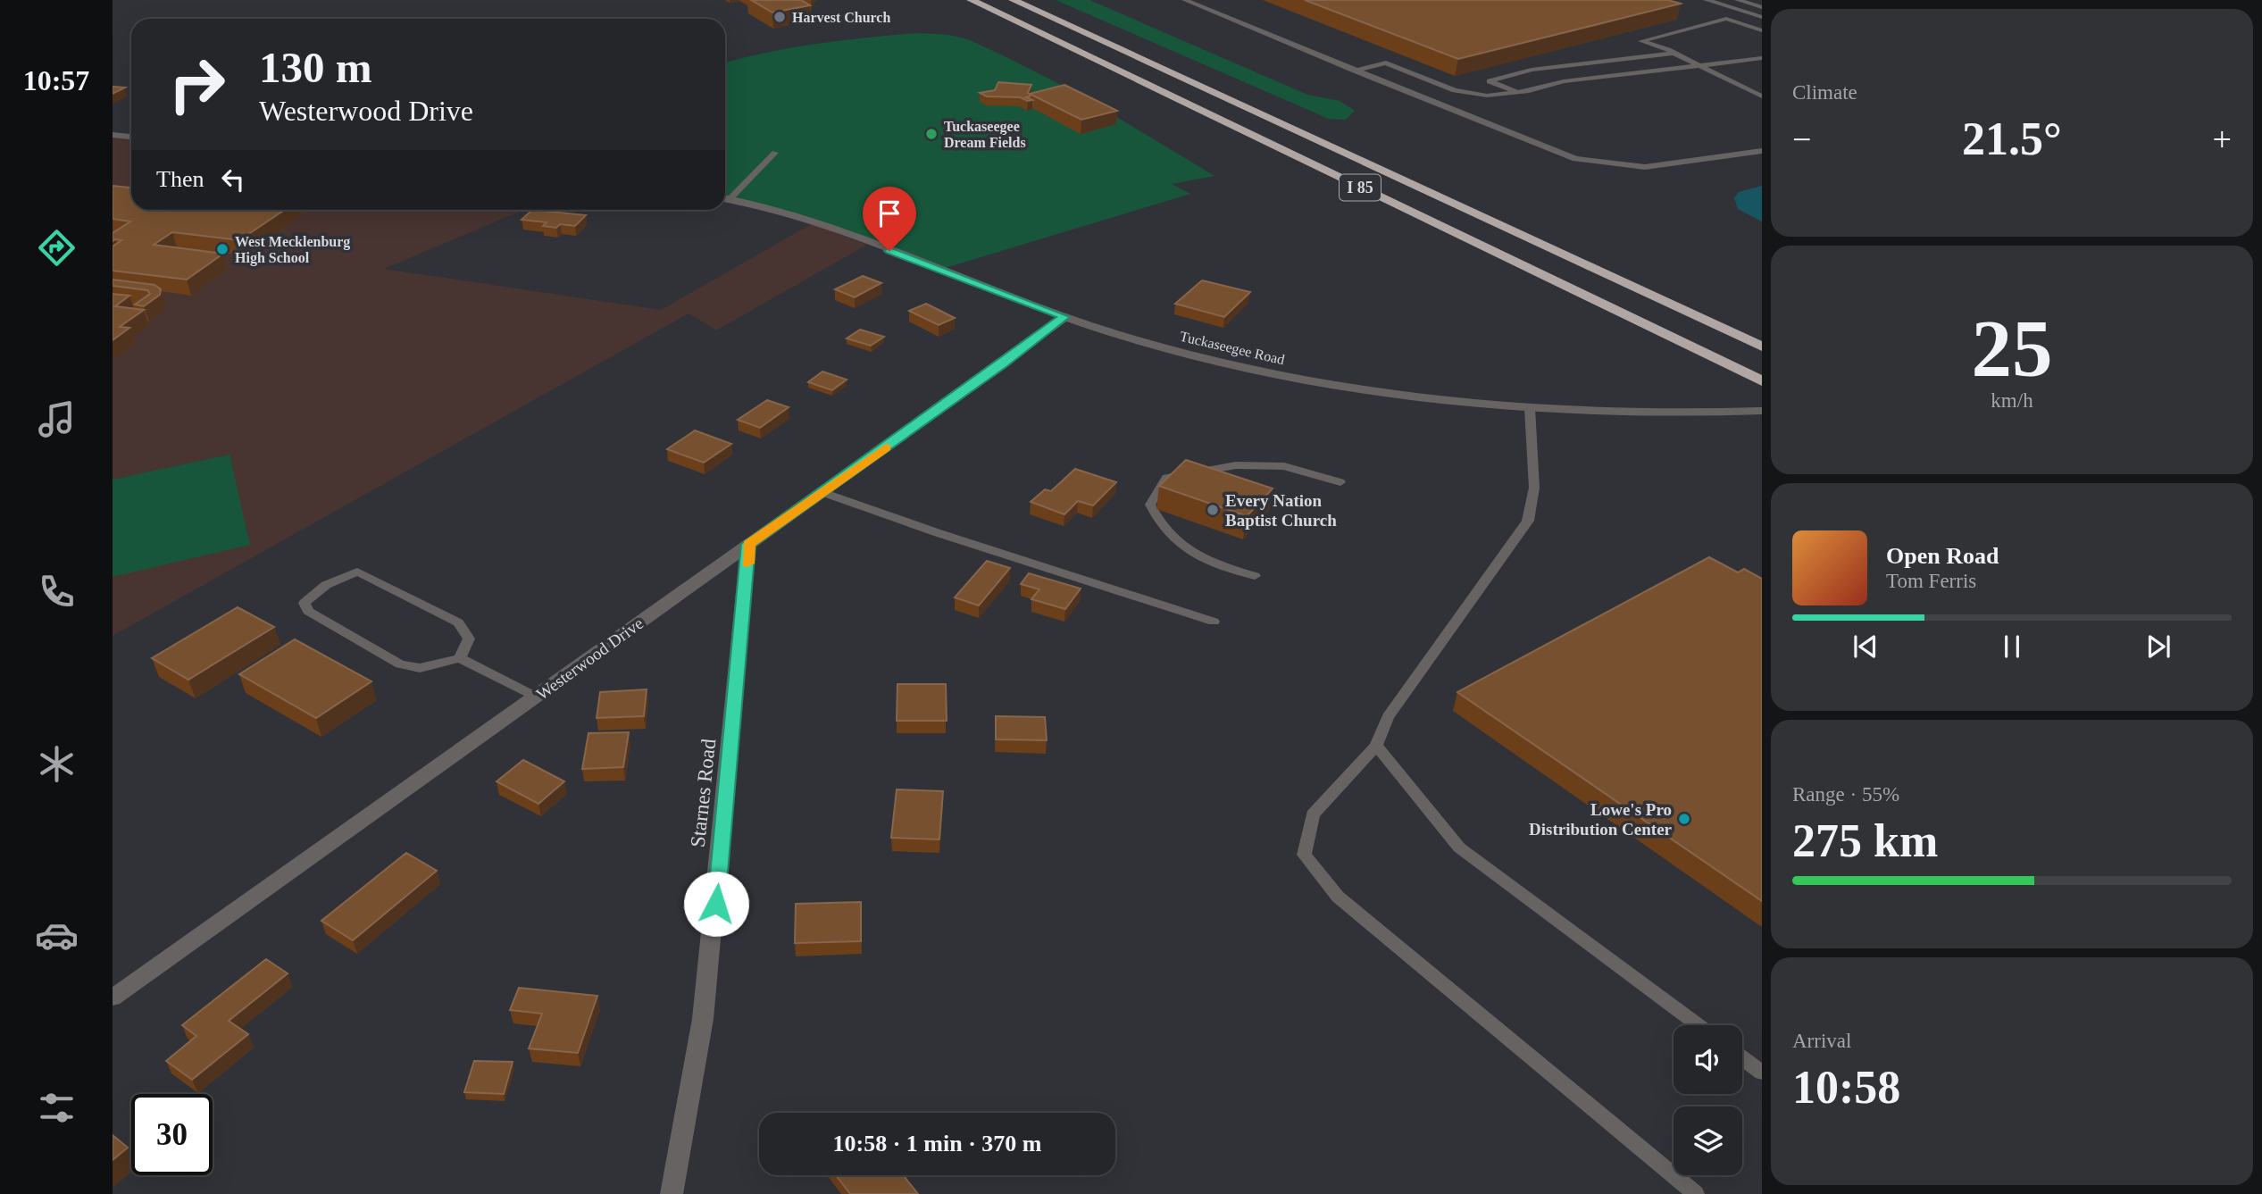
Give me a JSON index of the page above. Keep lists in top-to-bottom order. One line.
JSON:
{"streets":{"highway":["I 85"],"street":["Tuckaseegee Road","Westerwood Drive","Starnes Road"]},"crossings":[["Tuckaseegee Road","Westerwood Drive"],["Westerwood Drive","Starnes Road"]],"places":["Harvest Church","Tuckaseegee Dream Fields","West Mecklenburg High School","Every Nation Baptist Church","Lowe's Pro Distribution Center"],"page":{"tabs":"10:57","tile":["Climate",["25","km/h"],["Range · 55%","275 km"],["Arrival","10:58"]],"turn":["130 m","Westerwood Drive"],"heat":["−","21.5°","+"],"then":"Then","song":["Open Road","Tom Ferris"],"limit":"30","trip":"10:58 · 1 min · 370 m"}}
